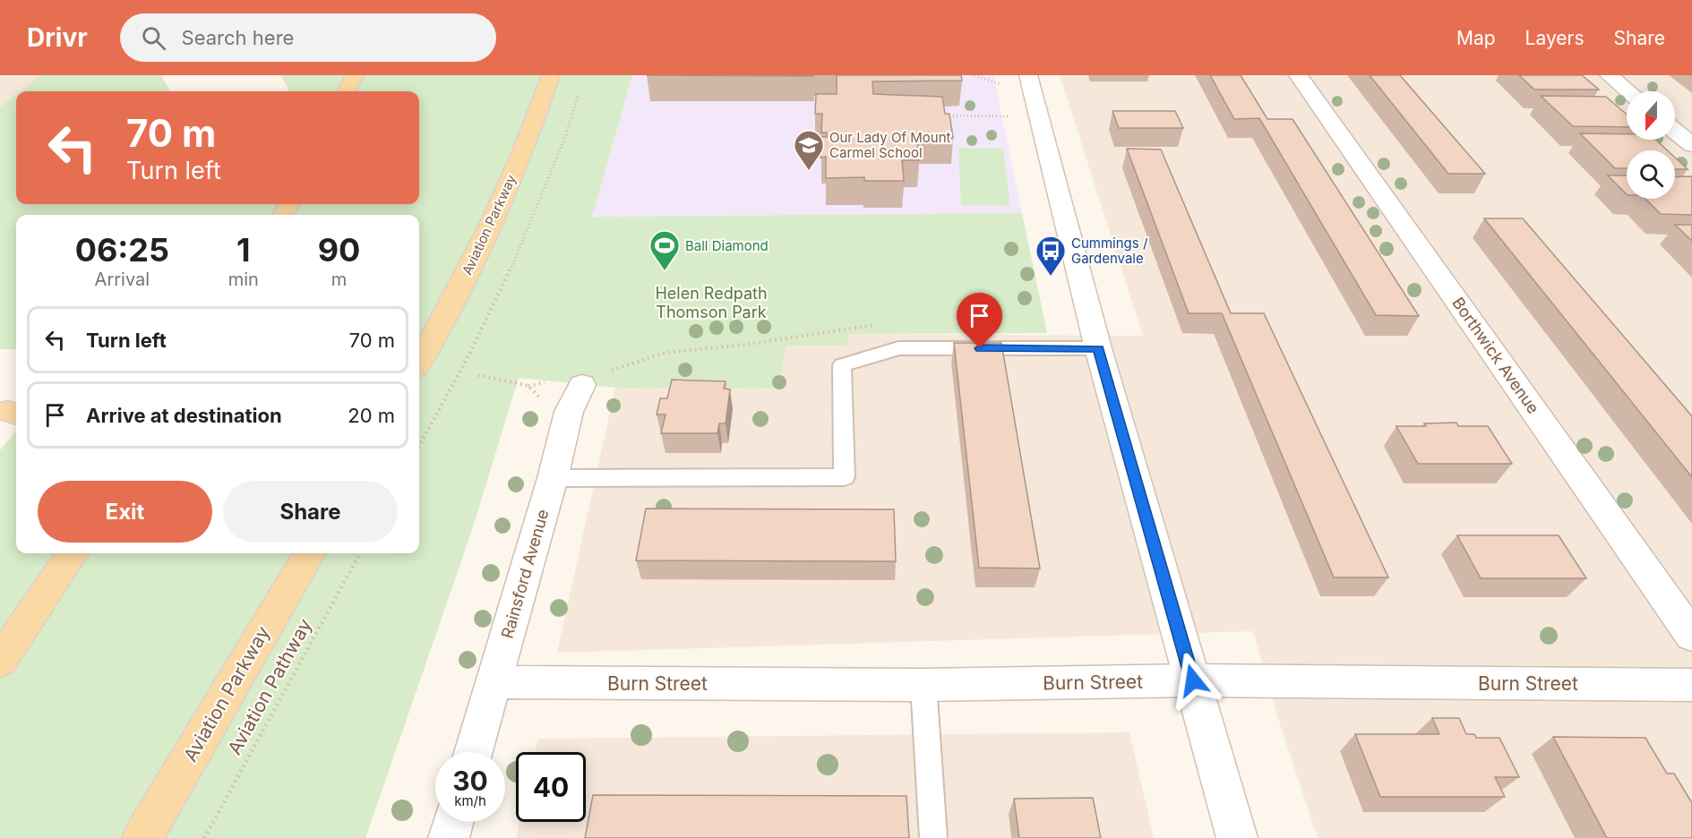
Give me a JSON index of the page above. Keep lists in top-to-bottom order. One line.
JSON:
{"streets":{"main road":["Aviation Parkway"],"street":["Borthwick Avenue","Rainsford Avenue","Burn Street"],"path":["Aviation Pathway"]},"crossings":[["Rainsford Avenue","Burn Street"]],"parks":["Helen Redpath Thomson Park"],"places":{"school or university":["Our Lady Of Mount Carmel School"],"sports":["Ball Diamond"],"bus stop":["Cummings / Gardenvale"]},"north":"bottom","page":{"header":"Drivr","search":"Search here","nav":["Map","Layers","Share"],"turn":["70 m","Turn left"],"eta":["06:25","Arrival","1","min","90","m"],"list":[{"name":"Turn left","value":"70 m"},{"name":"Arrive at destination","value":"20 m"}],"buttons":["Exit","Share"],"speed":"30 km/h","limit":"40"}}
